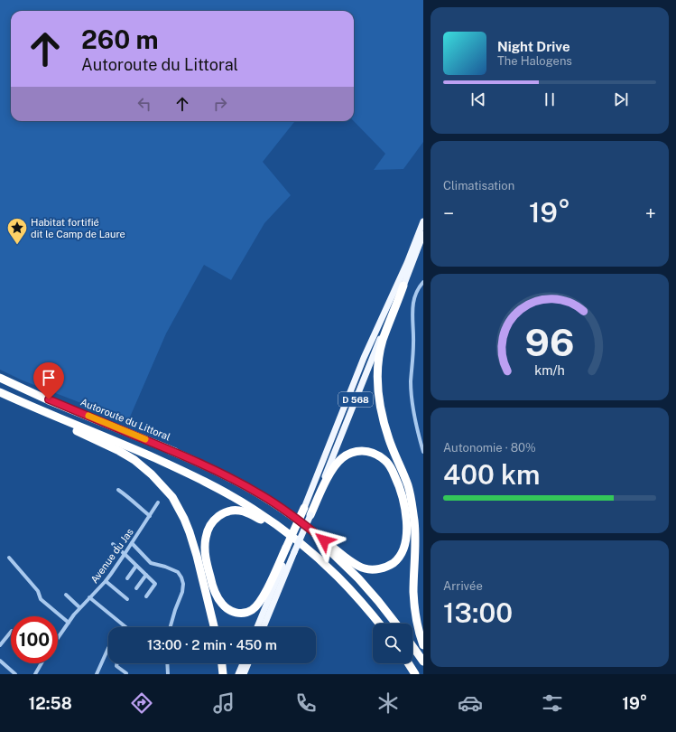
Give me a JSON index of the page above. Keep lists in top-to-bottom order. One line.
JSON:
{"streets":{"highway":["Autoroute du Littoral"],"main road":["D 568"],"street":["Avenue du Jas"]},"places":{"place":["Habitat fortifié dit le Camp de Laure"]},"page":{"turn":["260 m","Autoroute du Littoral"],"song":["Night Drive","The Halogens"],"tile":["Climatisation",["Autonomie · 80%","400 km"],["Arrivée","13:00"]],"heat":["−","19°","+"],"limit":"100","trip":"13:00 · 2 min · 450 m","tabs":["12:58","19°"],"gauge":["96","km/h"]}}
